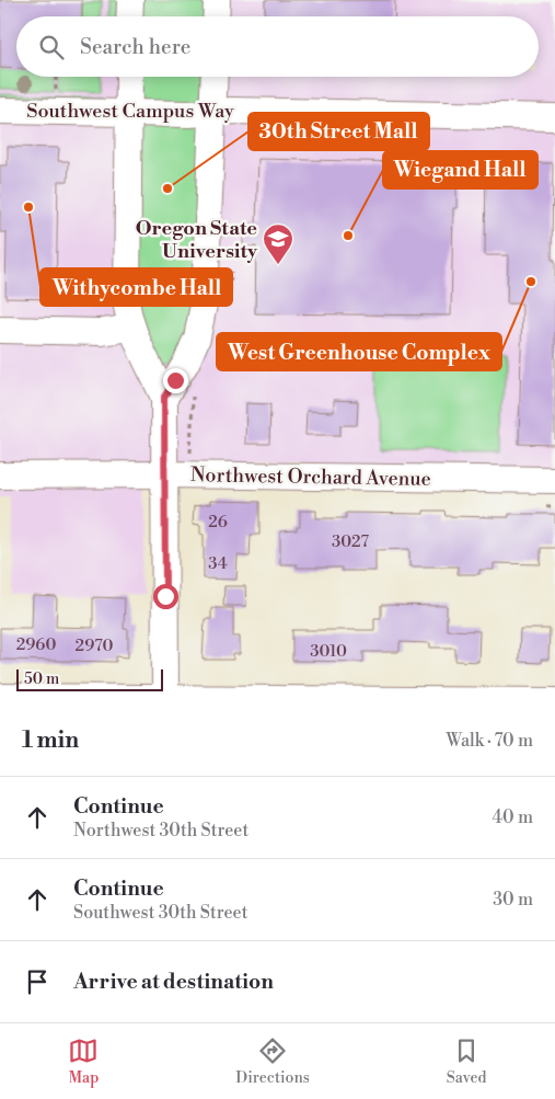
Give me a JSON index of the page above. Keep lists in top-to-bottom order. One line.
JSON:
{"streets":{"street":["Southwest Campus Way","Northwest Orchard Avenue"]},"places":{"other":["30th Street Mall","Withycombe Hall","Wiegand Hall","West Greenhouse Complex"],"school or university":["Oregon State University"]},"house_numbers":["26","3027","34","2960","2970","3010"],"scale_bar":"50 m","page":{"search":"Search here","scale":"50 m","heading":["1 min","Walk · 70 m"],"list":[["Continue","Northwest 30th Street","40 m"],["Continue","Southwest 30th Street","30 m"],"Arrive at destination"],"nav":["Map","Directions","Saved"]}}
